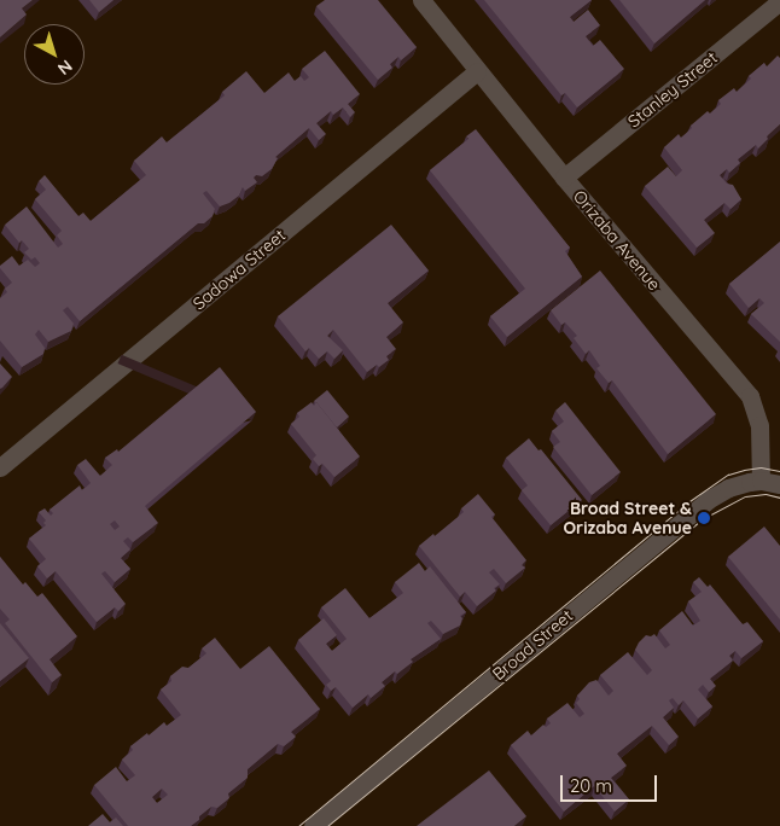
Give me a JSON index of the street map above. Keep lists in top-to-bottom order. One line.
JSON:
{"streets":{"street":["Stanley Street","Orizaba Avenue","Sadowa Street","Broad Street"]},"crossings":[["Stanley Street","Orizaba Avenue"],["Orizaba Avenue","Sadowa Street"],["Orizaba Avenue","Broad Street"]],"places":["Broad Street & Orizaba Avenue"],"scale_bar":"20 m","north":"bottom right"}
